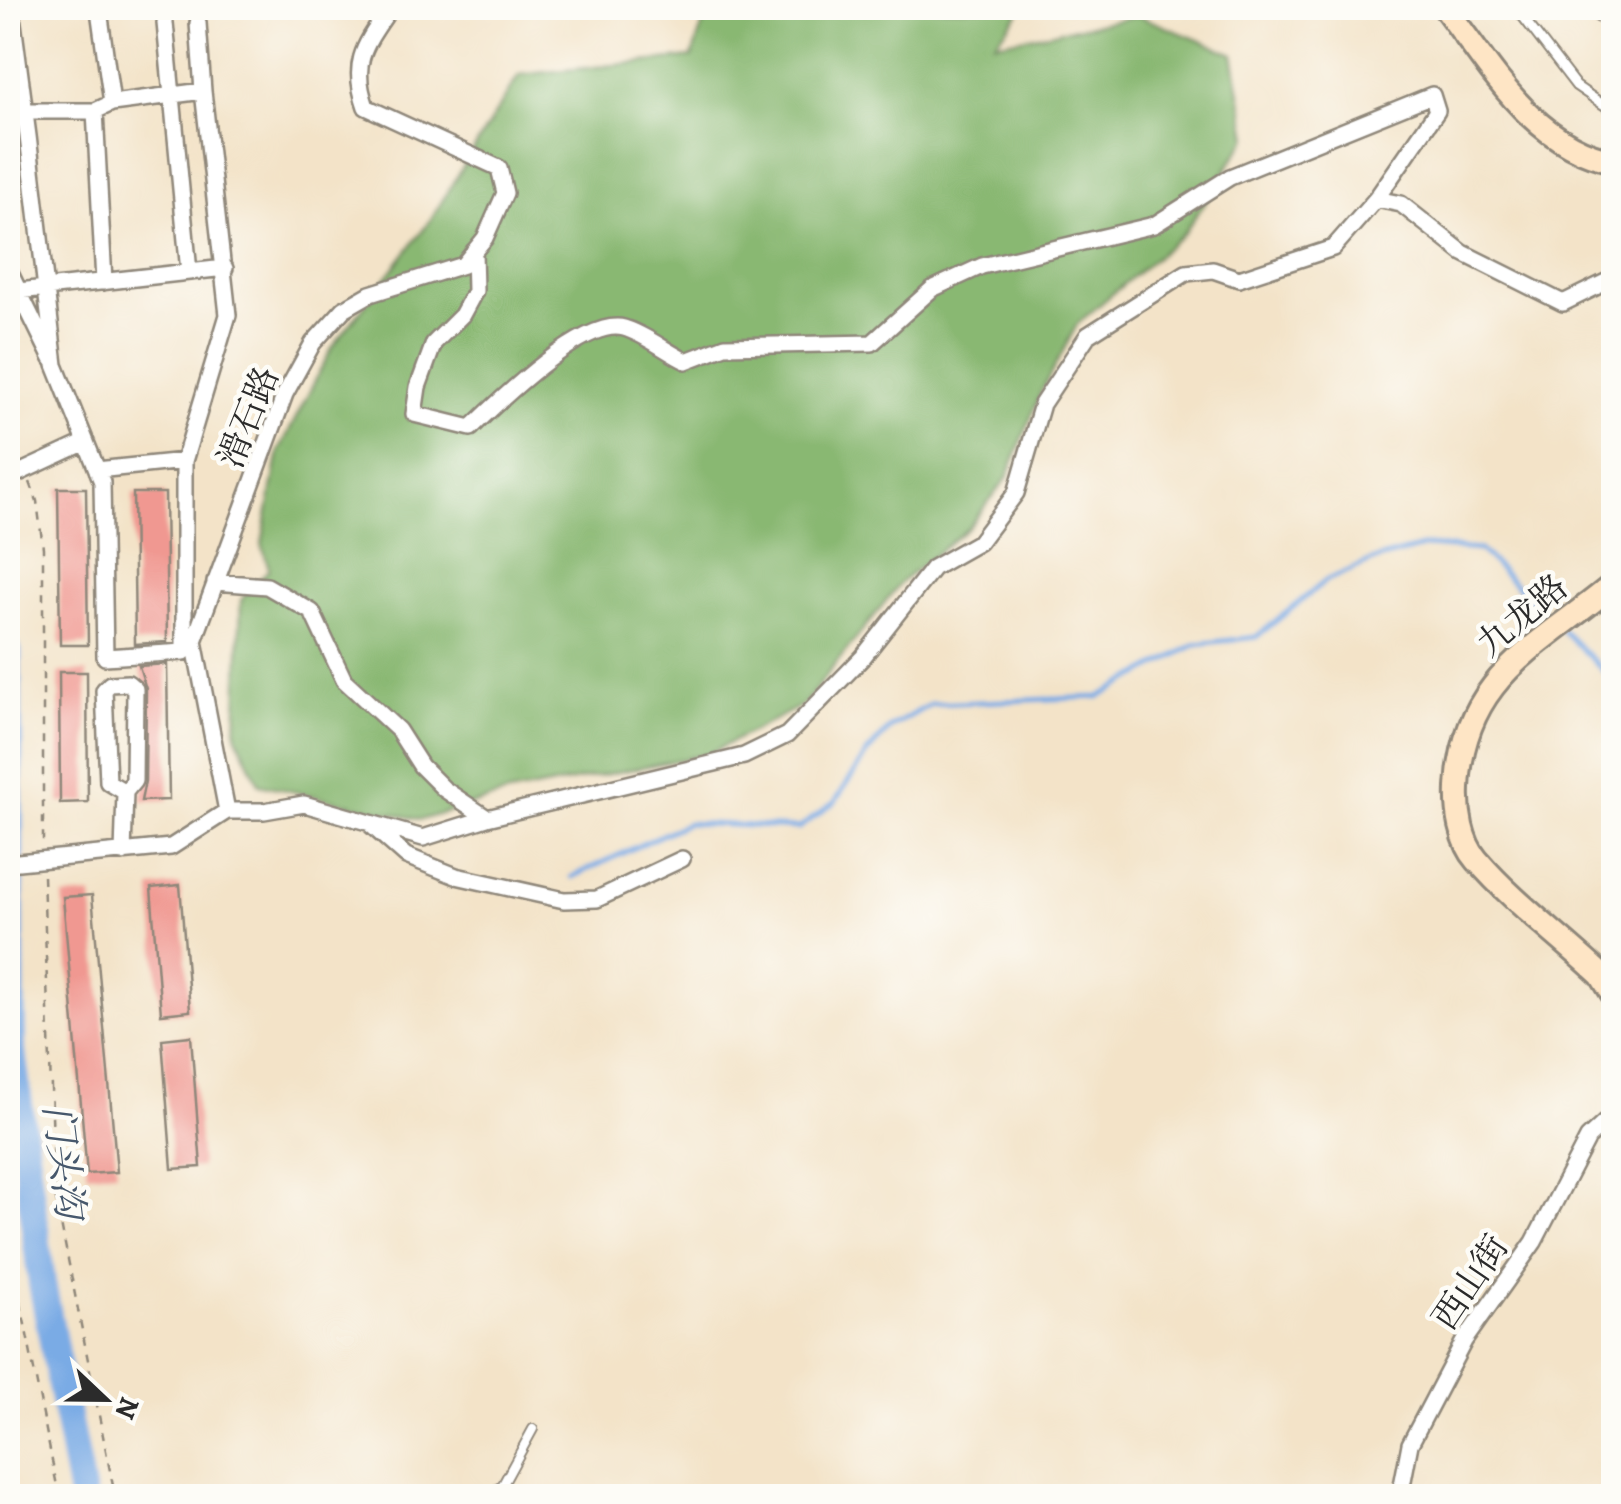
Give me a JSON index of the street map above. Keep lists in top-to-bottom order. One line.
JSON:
{"streets":{"main road":["九龙路"],"street":["滑石路","西山街"]},"water":["门头沟"],"north":"right"}
